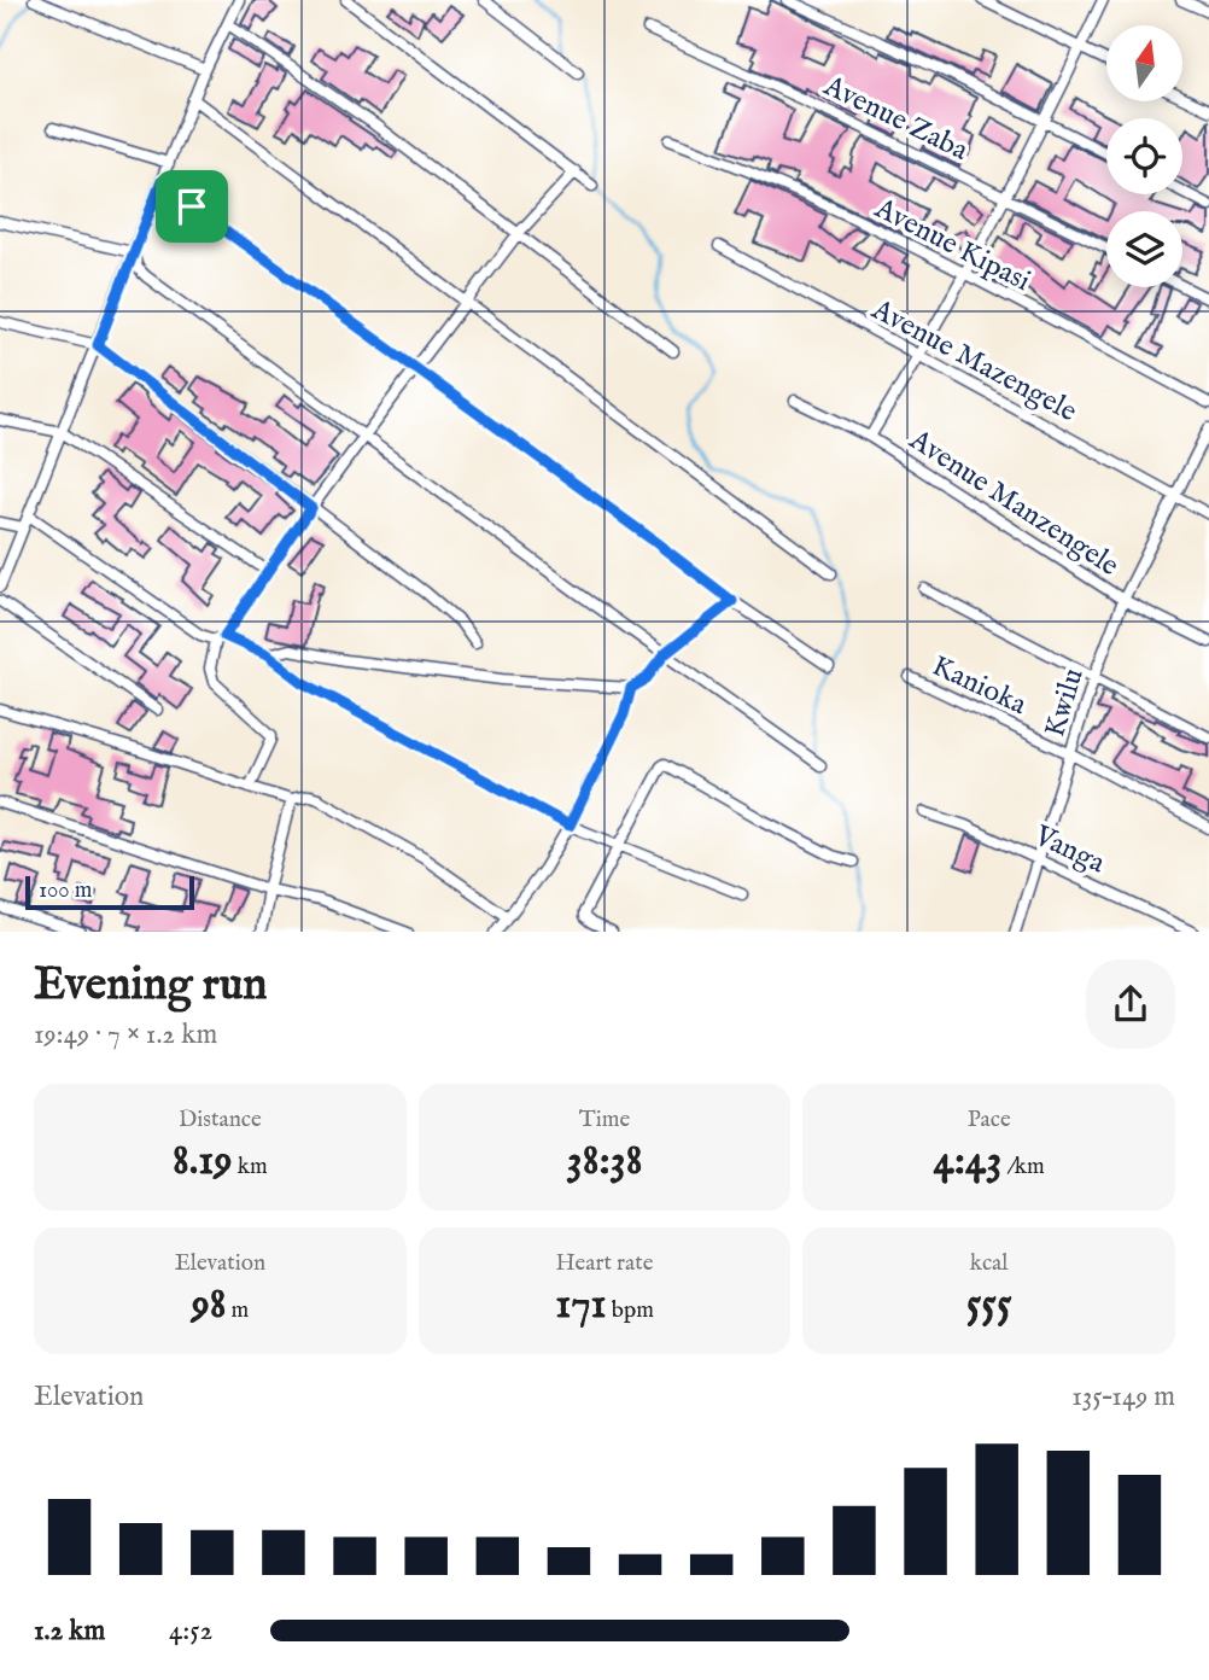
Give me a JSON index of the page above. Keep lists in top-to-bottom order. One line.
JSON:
{"streets":{"street":["Avenue Zaba","Avenue Kipasi","Avenue Mazengele","Avenue Manzengele","Kanioka","Kwilu","Vanga"]},"crossings":[["Avenue Mazengele","Kwilu"],["Avenue Manzengele","Kwilu"],["Kanioka","Kwilu"],["Kwilu","Vanga"]],"scale_bar":"100 m","north":"top","page":{"scale":"100 m","heading":["Evening run","19:49 · 7 × 1.2 km"],"stats":[["Distance","8.19 km"],["Time","38:38"],["Pace","4:43 /km"],["Elevation","98 m"],["Heart rate","171 bpm"],["kcal","555"]],"chart":["Elevation","135–149 m"],"list":[{"name":"1.2 km","note":"4:52"}]}}
